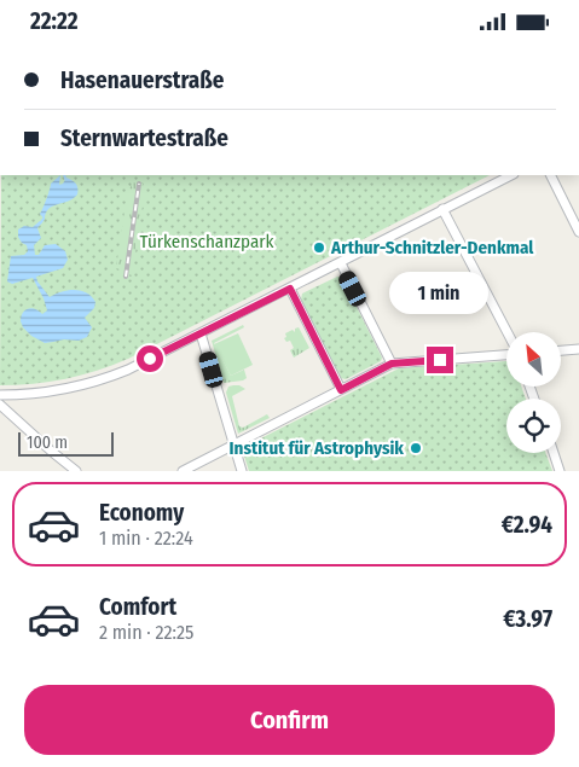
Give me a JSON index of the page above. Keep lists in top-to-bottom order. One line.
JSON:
{"parks":["Türkenschanzpark"],"places":["Arthur-Schnitzler-Denkmal","Institut für Astrophysik"],"scale_bar":"100 m","north":"top left","page":{"status":"22:22","banner":["Hasenauerstraße","Sternwartestraße"],"bubble":"1 min","scale":"100 m","list":[{"name":"Economy","note":"1 min · 22:24","value":"€2.94"},{"name":"Comfort","note":"2 min · 22:25","value":"€3.97"}],"buttons":"Confirm"}}
